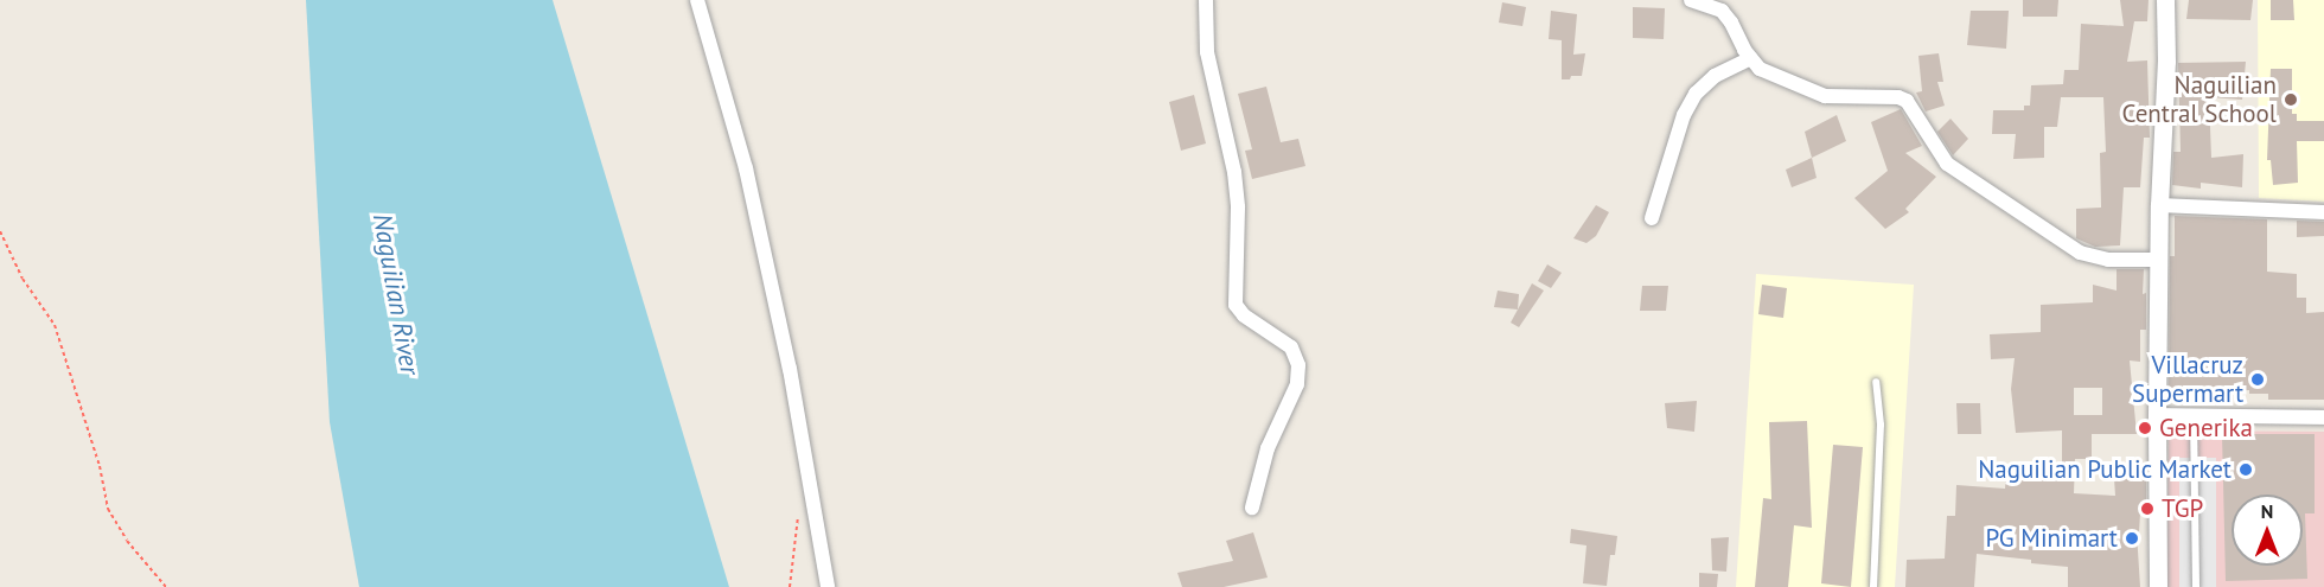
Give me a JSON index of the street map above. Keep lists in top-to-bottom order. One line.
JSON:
{"water":["Naguilian River"],"places":["Naguilian Central School","Villacruz Supermart","Generika","Naguilian Public Market","TGP","PG Minimart"],"north":"top"}
